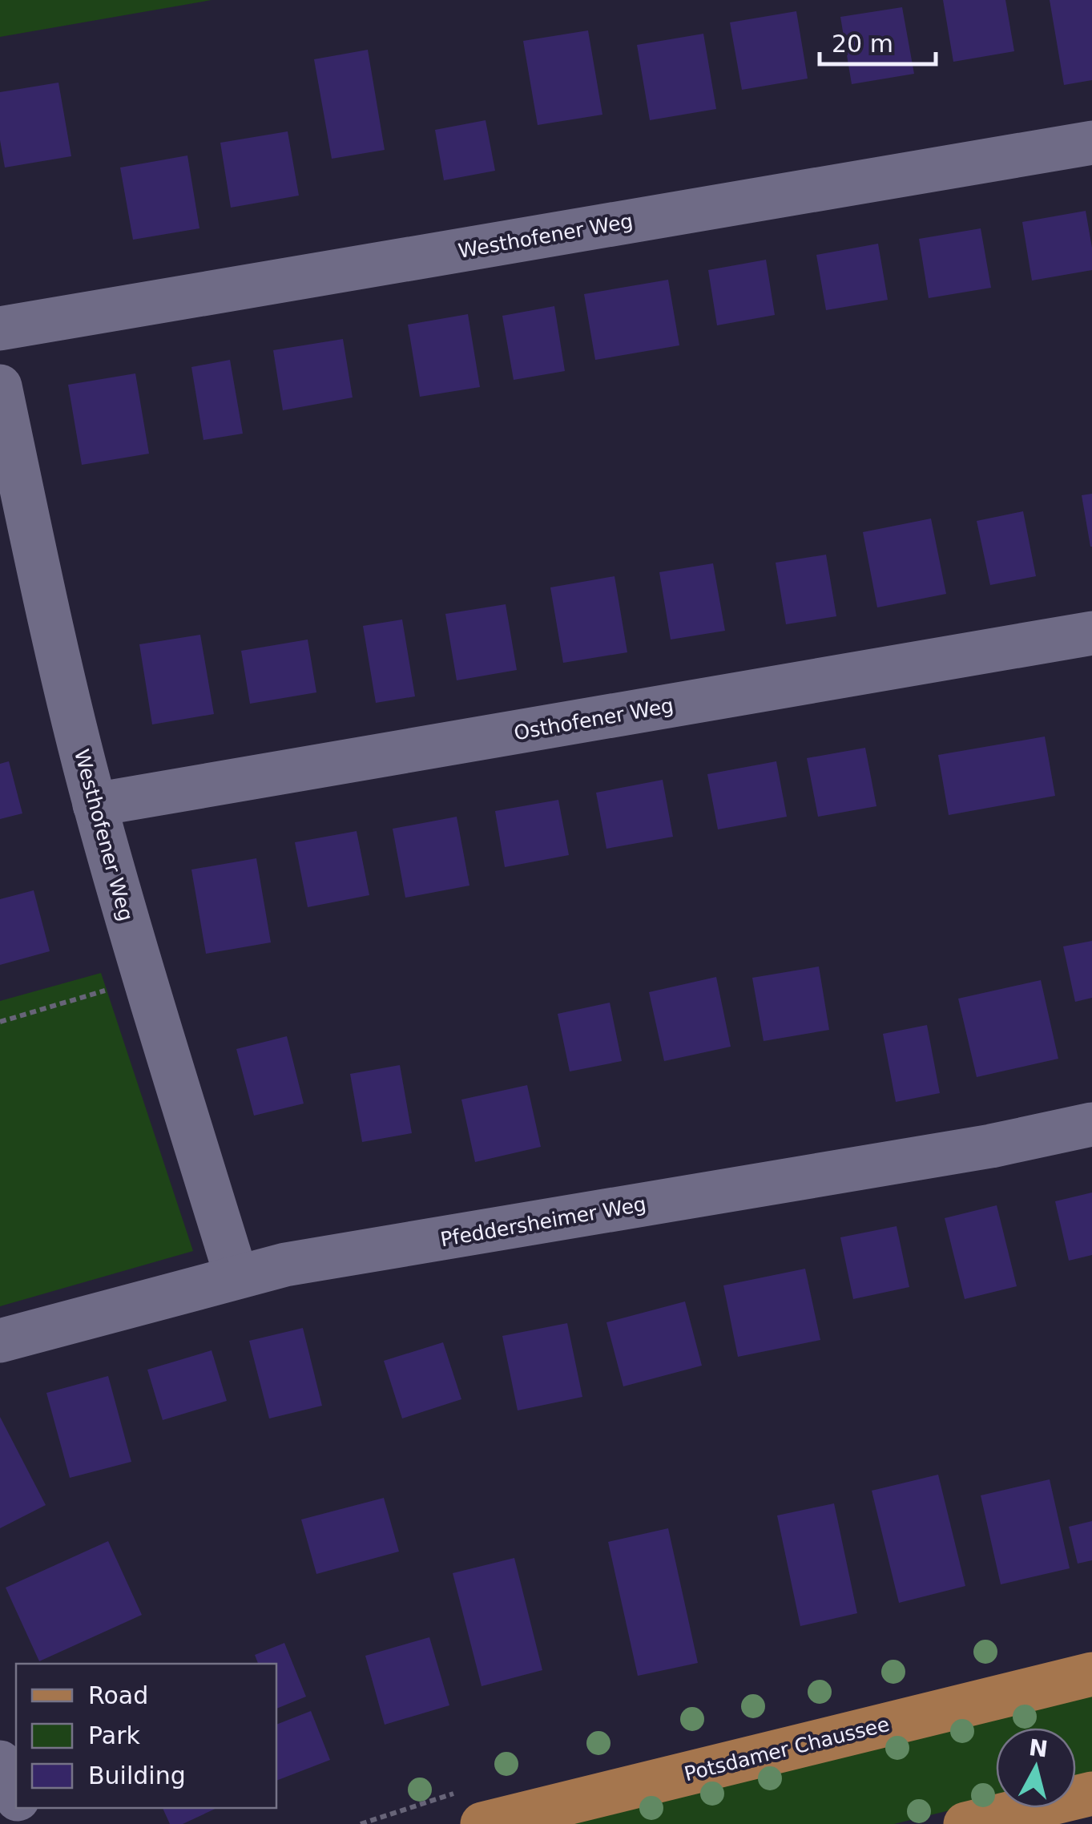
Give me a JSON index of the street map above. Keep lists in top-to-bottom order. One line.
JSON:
{"streets":{"main road":["Potsdamer Chaussee"],"street":["Westhofener Weg","Osthofener Weg","Pfeddersheimer Weg"]},"crossings":[["Westhofener Weg","Osthofener Weg"],["Westhofener Weg","Pfeddersheimer Weg"]],"legend":["Road","Park","Building"],"scale_bar":"20 m","north":"top"}
